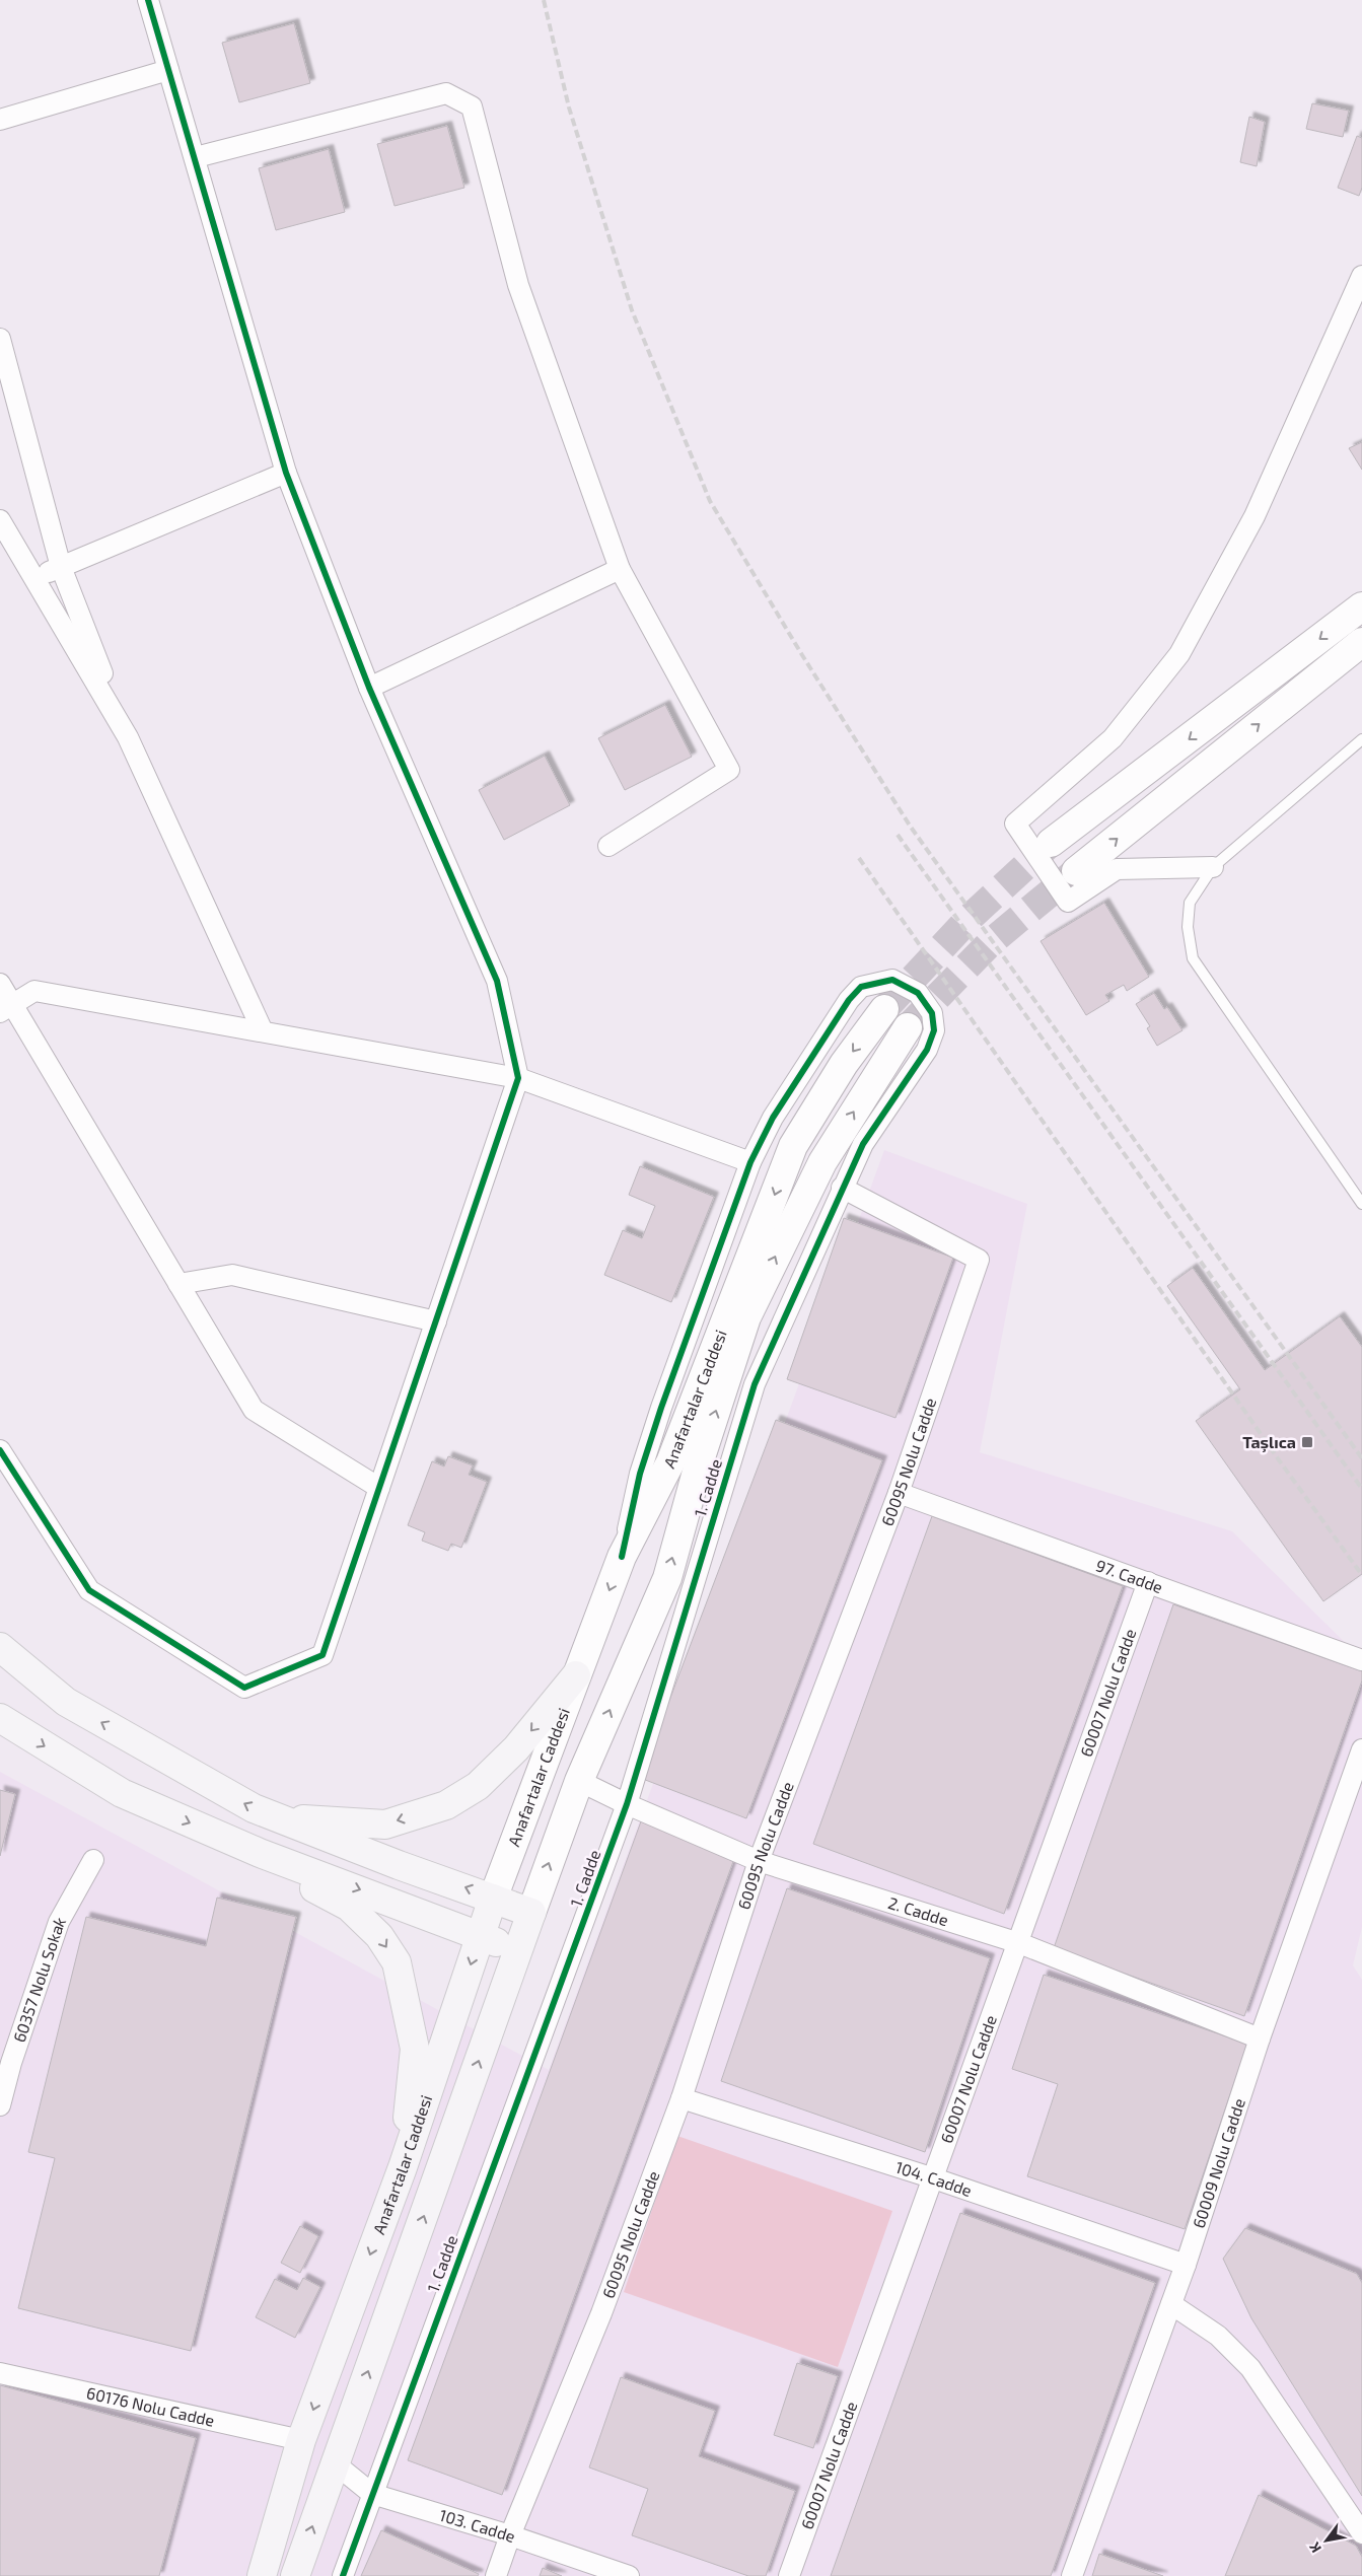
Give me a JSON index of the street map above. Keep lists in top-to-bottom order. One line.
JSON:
{"streets":{"main road":["Anafartalar Caddesi"],"street":["60095 Nolu Cadde","1. Cadde","97. Cadde","60007 Nolu Cadde","2. Cadde","60357 Nolu Sokak","60009 Nolu Cadde","104. Cadde","60176 Nolu Cadde","103. Cadde"]},"crossings":[["Anafartalar Caddesi","1. Cadde"],["Anafartalar Caddesi","2. Cadde"],["Anafartalar Caddesi","60176 Nolu Cadde"],["Anafartalar Caddesi","103. Cadde"],["60095 Nolu Cadde","1. Cadde"],["60095 Nolu Cadde","97. Cadde"],["60095 Nolu Cadde","2. Cadde"],["60095 Nolu Cadde","104. Cadde"],["60095 Nolu Cadde","103. Cadde"],["1. Cadde","2. Cadde"],["1. Cadde","103. Cadde"],["97. Cadde","60007 Nolu Cadde"],["60007 Nolu Cadde","2. Cadde"],["60007 Nolu Cadde","104. Cadde"],["2. Cadde","60009 Nolu Cadde"],["60009 Nolu Cadde","104. Cadde"]],"places":{"transit":["Taşlıca"]},"north":"bottom left"}
